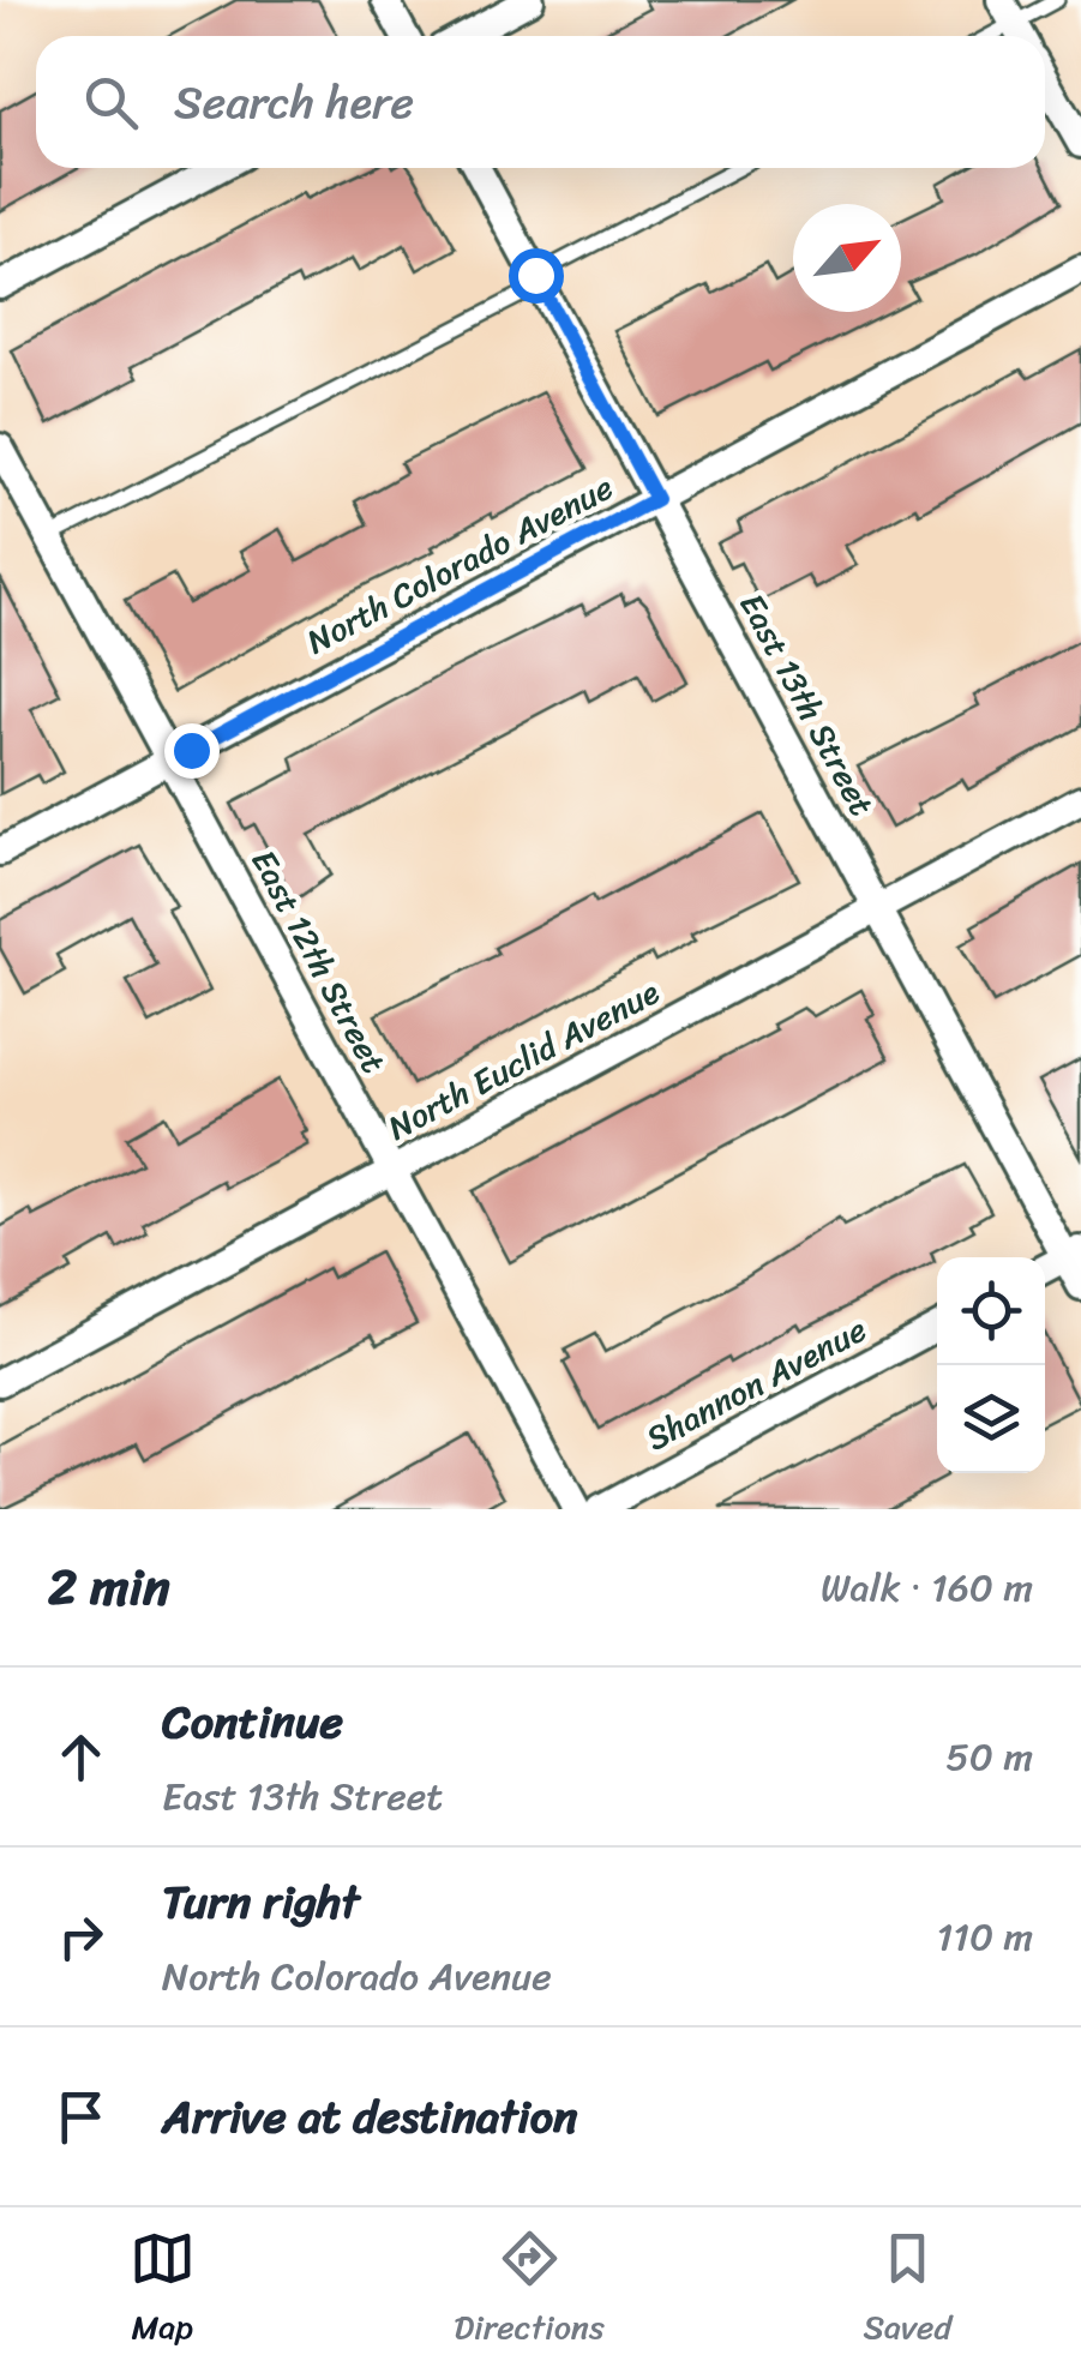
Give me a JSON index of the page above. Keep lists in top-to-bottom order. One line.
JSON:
{"streets":{"street":["North Colorado Avenue","East 13th Street","East 12th Street","North Euclid Avenue","Shannon Avenue"]},"crossings":[["North Colorado Avenue","East 13th Street"],["North Colorado Avenue","East 12th Street"],["East 13th Street","North Euclid Avenue"],["East 12th Street","North Euclid Avenue"]],"north":"top right","page":{"search":"Search here","heading":["2 min","Walk · 160 m"],"list":[["Continue","East 13th Street","50 m"],["Turn right","North Colorado Avenue","110 m"],"Arrive at destination"],"nav":["Map","Directions","Saved"]}}
